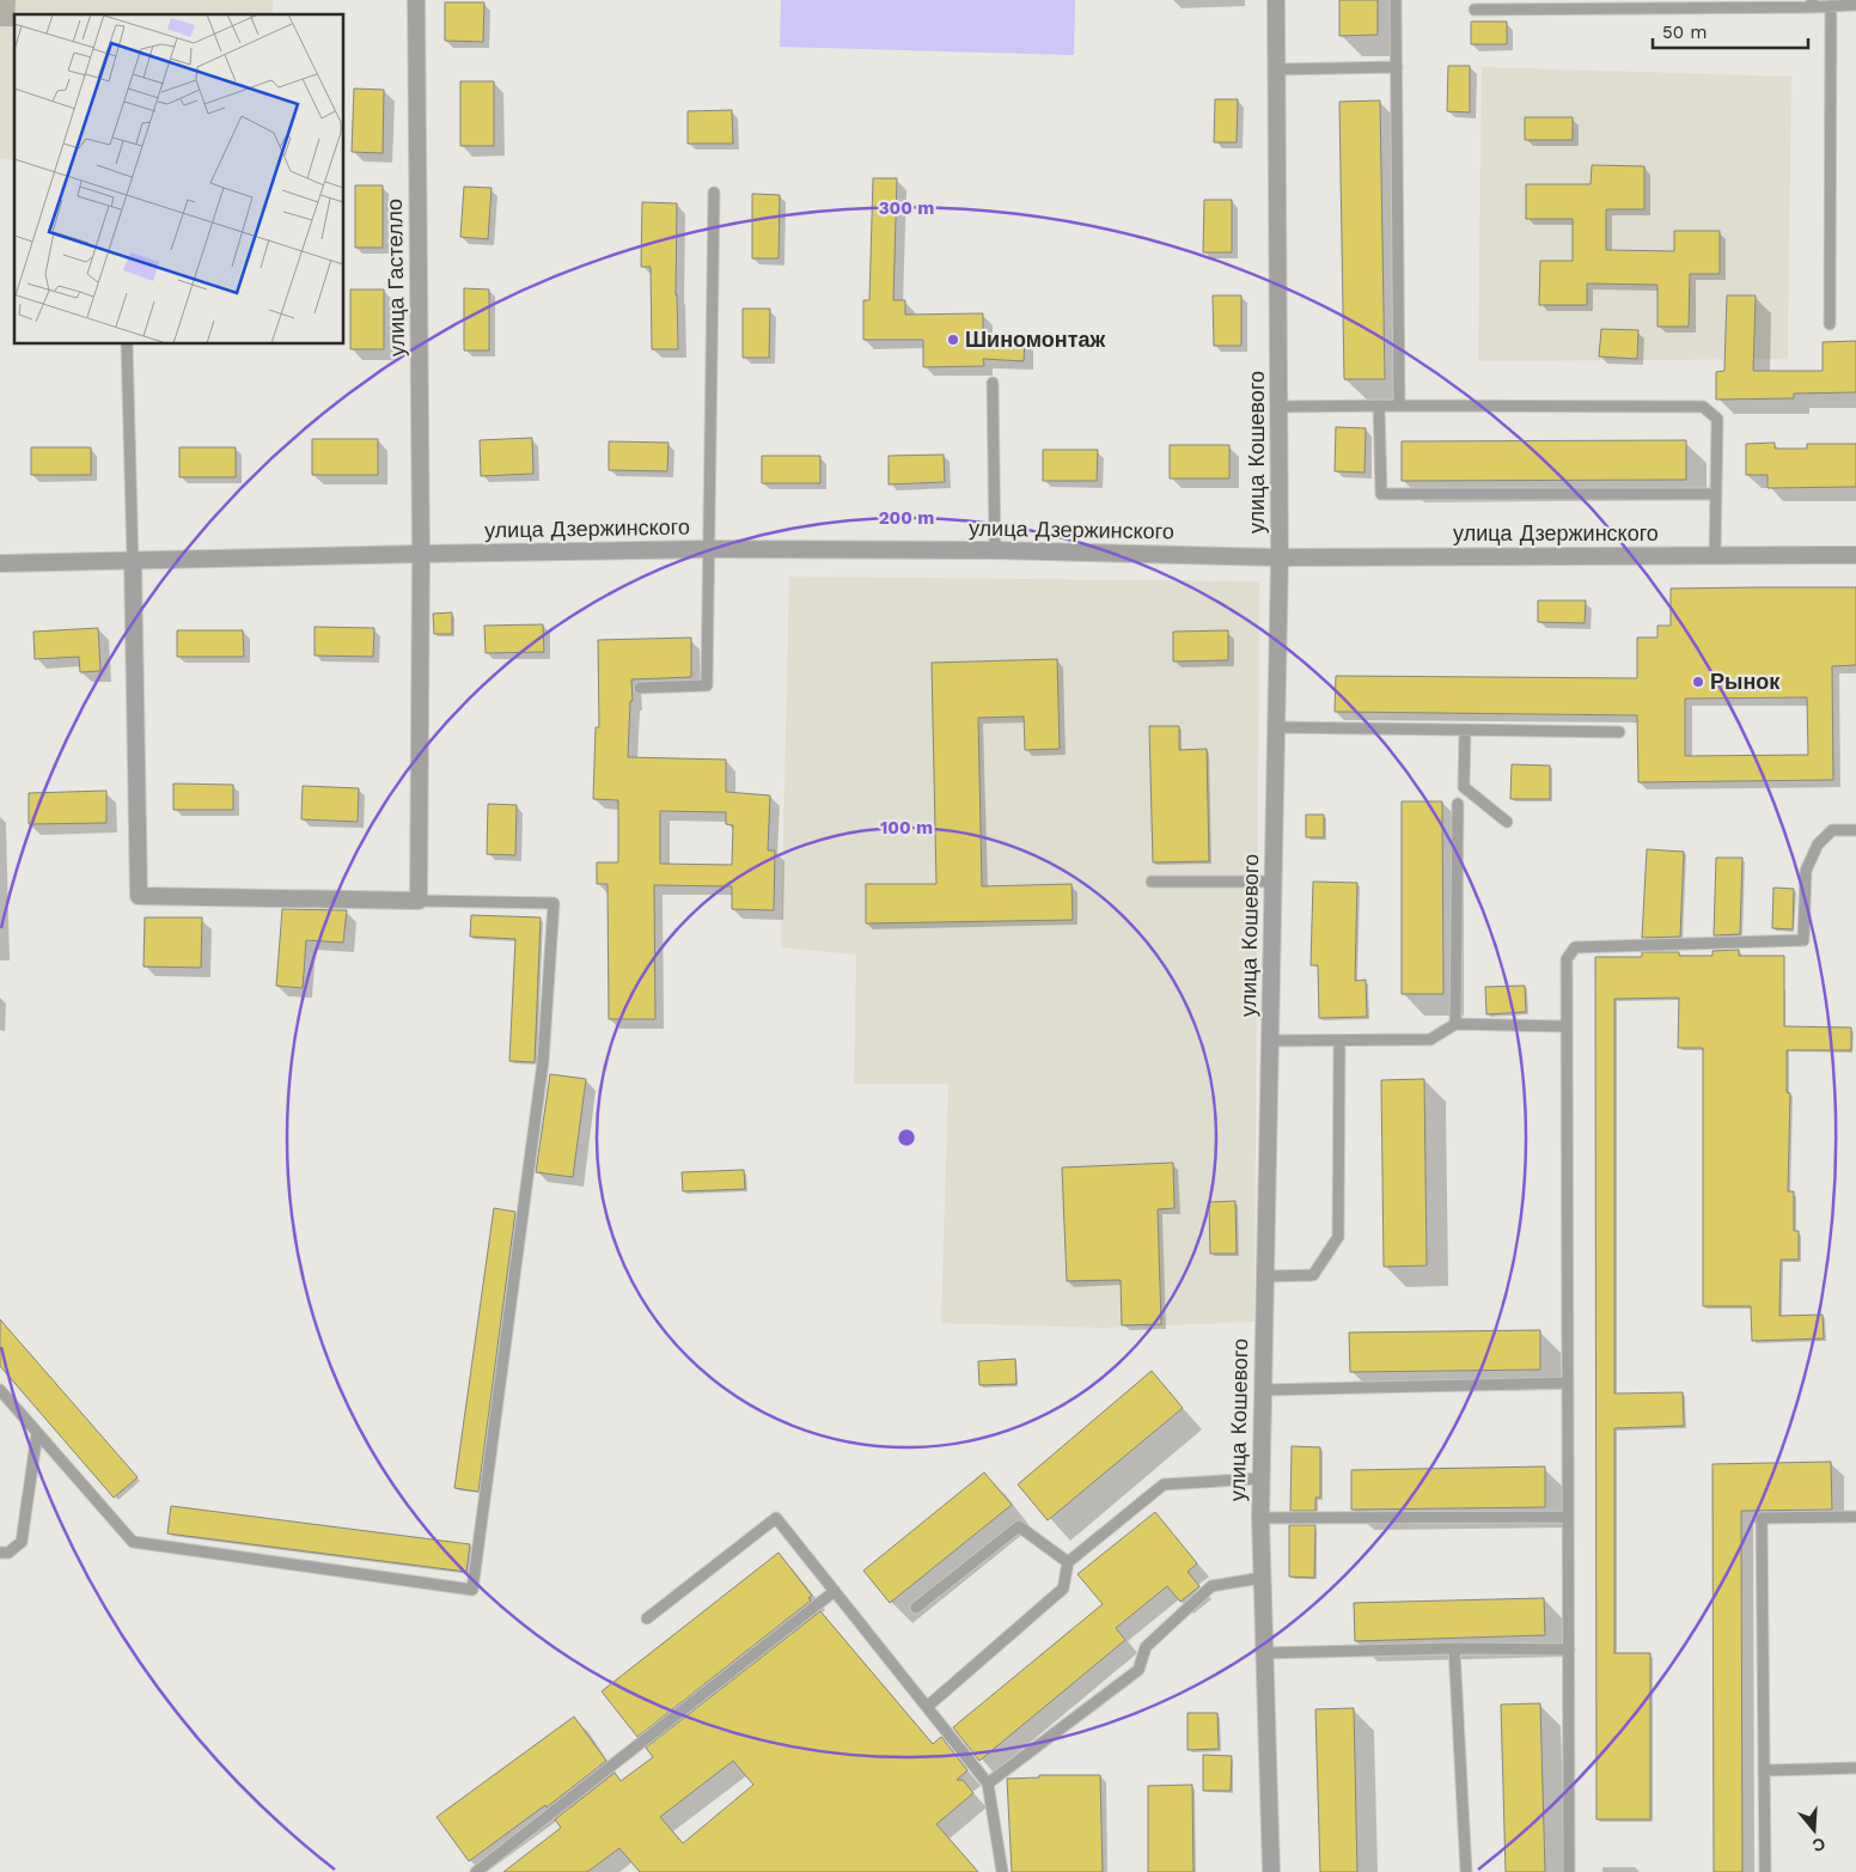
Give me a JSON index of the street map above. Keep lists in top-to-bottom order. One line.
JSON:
{"streets":{"street":["улица Гастелло","улица Кошевого","улица Дзержинского"]},"crossings":[["улица Гастелло","улица Дзержинского"],["улица Кошевого","улица Дзержинского"]],"places":["Шиномонтаж","Рынок"],"scale_bar":"50 m","north":"bottom","rings":["300 m","200 m","100 m"]}
